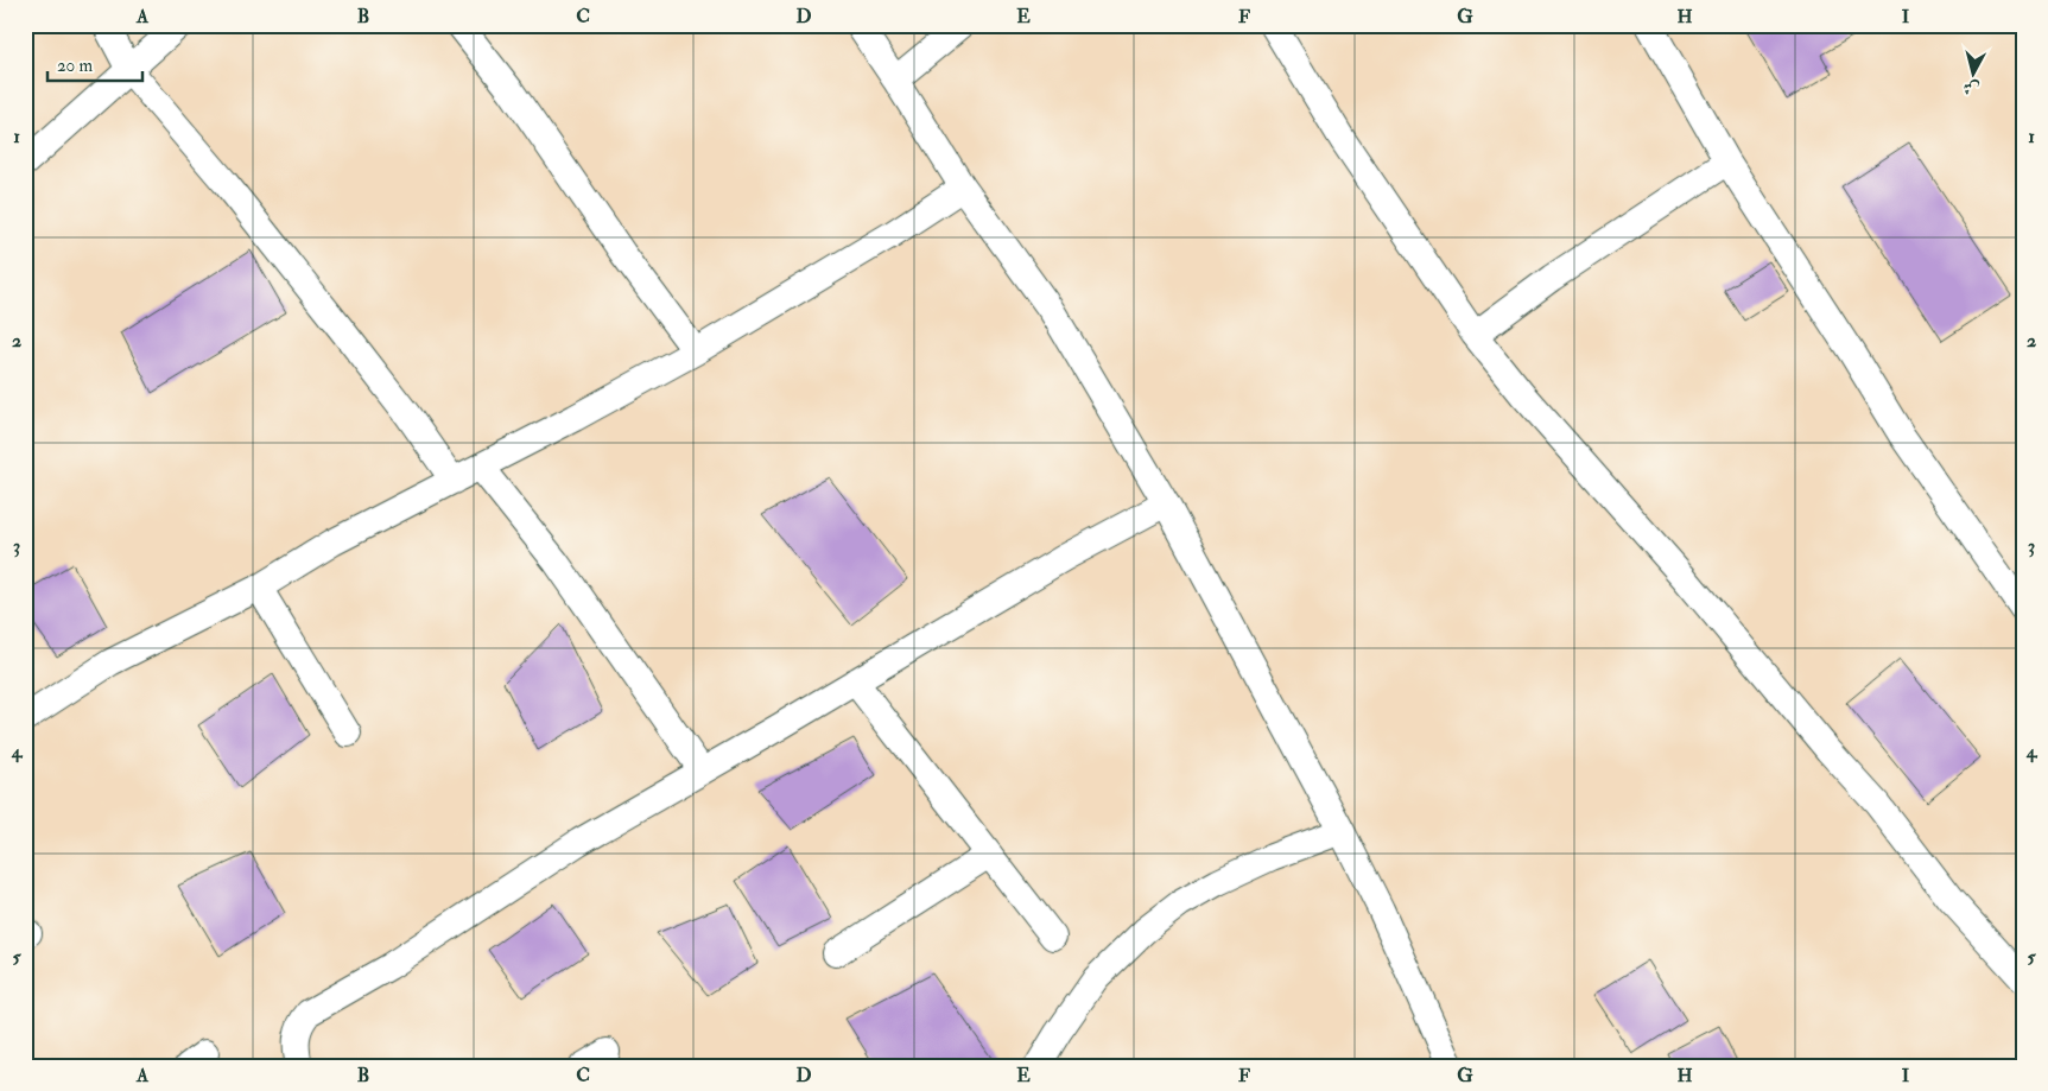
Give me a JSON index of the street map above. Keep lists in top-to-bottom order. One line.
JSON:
{"scale_bar":"20 m","north":"bottom","grid":{"columns":["A","B","C","D","E","F","G","H","I"],"rows":["1","2","3","4","5"]}}
